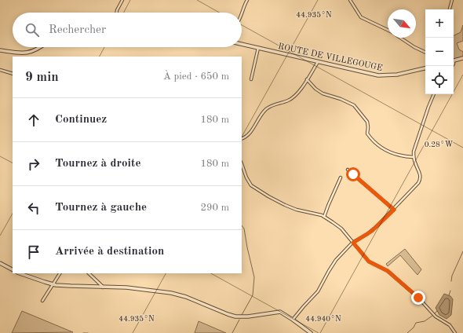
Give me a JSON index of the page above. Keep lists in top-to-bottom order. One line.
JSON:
{"streets":{"street":["ROUTE DE VILLEGOUGE"]},"north":"bottom right","page":{"map_buttons":["+","−"],"search":"Rechercher","heading":["9 min","À pied · 650 m"],"list":[["Continuez","180 m"],["Tournez à droite","180 m"],["Tournez à gauche","290 m"],"Arrivée à destination"]},"coordinates":["44.935°N","0.28°W","44.940°N"]}
